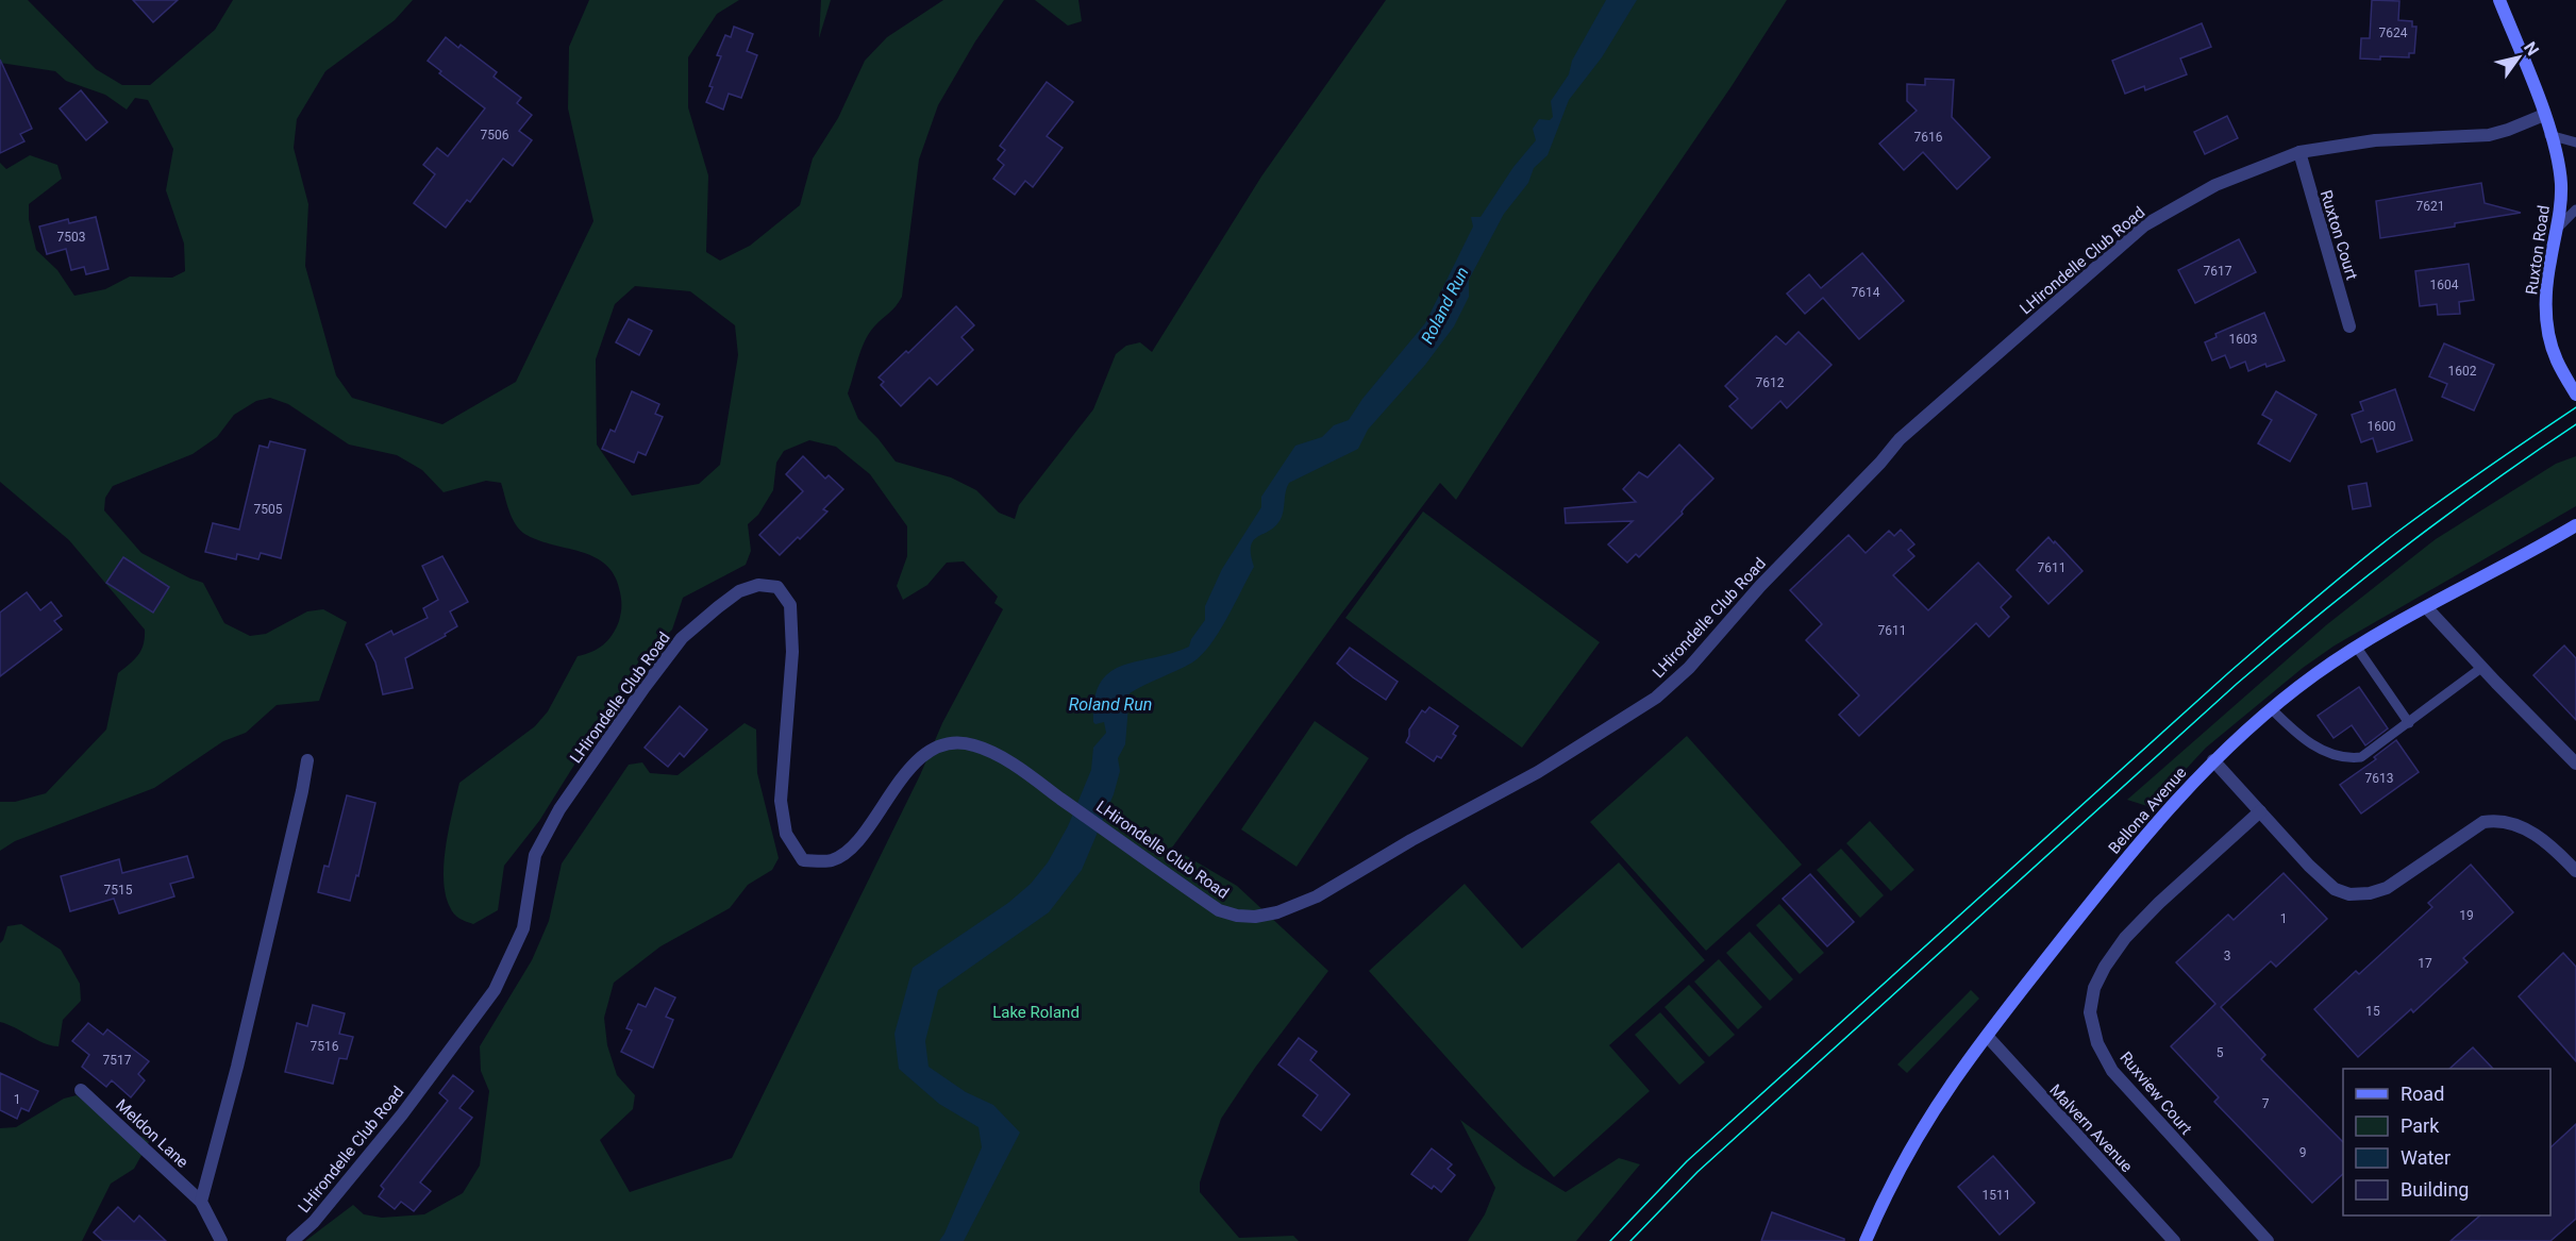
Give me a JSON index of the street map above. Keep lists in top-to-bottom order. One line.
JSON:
{"streets":{"main road":["Ruxton Road","Bellona Avenue"],"street":["Ruxton Court","LHirondelle Club Road","Ruxview Court","Malvern Avenue","Meldon Lane"]},"crossings":[["Ruxton Court","LHirondelle Club Road"],["Ruxton Road","LHirondelle Club Road"],["Bellona Avenue","Malvern Avenue"]],"water":["Roland Run"],"parks":["Lake Roland"],"house_numbers":["7624","7506","7616","7621","7503","7617","1604","7614","1603","1602","7612","1600","7505","7611","7611","7613","7515","19","1","3","17","15","7516","5","7517","1","7","9","1511"],"legend":["Road","Park","Water","Building"],"north":"top right"}
